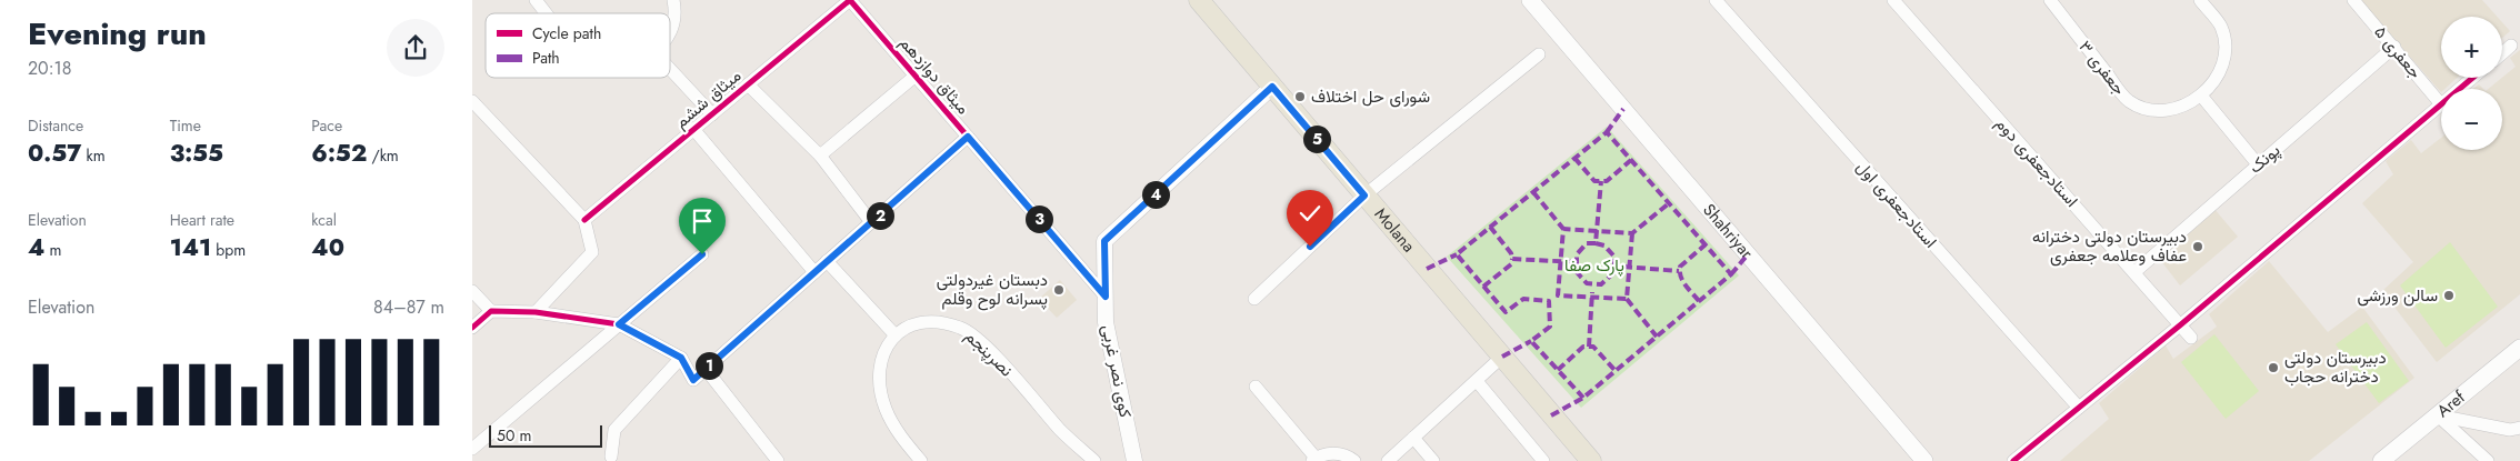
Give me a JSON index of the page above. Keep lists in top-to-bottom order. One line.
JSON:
{"streets":{"main road":["Shahriyar","Molana","Aref"],"street":["جعفری ۵","جعفری ۳","میثاق دوازدهم","میثاق ششم","پونک","استادجعفری دوم","استادجعفری اول","نصرپنجم","کوی نصر غربی"]},"crossings":[["جعفری ۵","پونک"],["میثاق دوازدهم","میثاق ششم"],["میثاق دوازدهم","کوی نصر غربی"],["پونک","استادجعفری دوم"],["Molana","کوی نصر غربی"]],"parks":["پارک صفا"],"places":["شورای حل اختلاف","دبیرستان دولتی دخترانه عفاف وعلامه جعفری","دبستان غیردولتی پسرانه لوح وقلم","سالن ورزشی","دبیرستان دولتی دخترانه حجاب"],"legend":["Cycle path","Path"],"scale_bar":"50 m","page":{"heading":["Evening run","20:18"],"map_buttons":["+","−"],"stats":[["Distance","0.57 km"],["Time","3:55"],["Pace","6:52 /km"],["Elevation","4 m"],["Heart rate","141 bpm"],["kcal","40"]],"pins":["5","4","2","3","1"],"chart":["Elevation","84–87 m"],"scale":"50 m"}}
